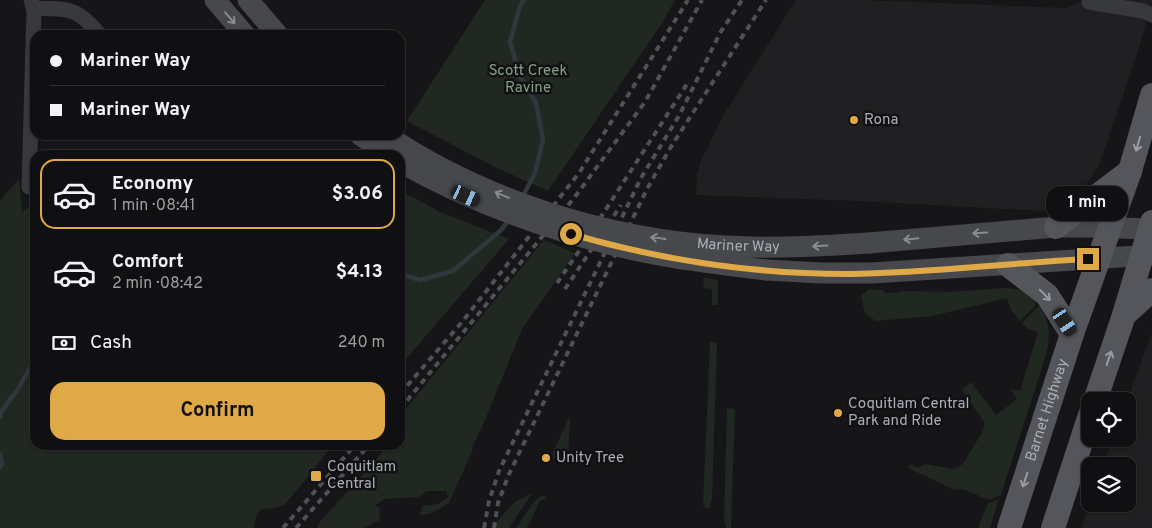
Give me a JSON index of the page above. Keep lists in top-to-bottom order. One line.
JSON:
{"streets":{"main road":["Mariner Way","Barnet Highway"]},"crossings":[["Mariner Way","Barnet Highway"]],"parks":["Scott Creek Ravine"],"places":{"other":["Rona","Coquitlam Central Park and Ride","Unity Tree"],"transit":["Coquitlam Central"]},"page":{"banner":["Mariner Way","Mariner Way"],"list":[{"name":"Economy","note":"1 min · 08:41","value":"$3.06"},{"name":"Comfort","note":"2 min · 08:42","value":"$4.13"}],"bubble":"1 min","pay":["Cash","240 m"],"buttons":"Confirm"}}
